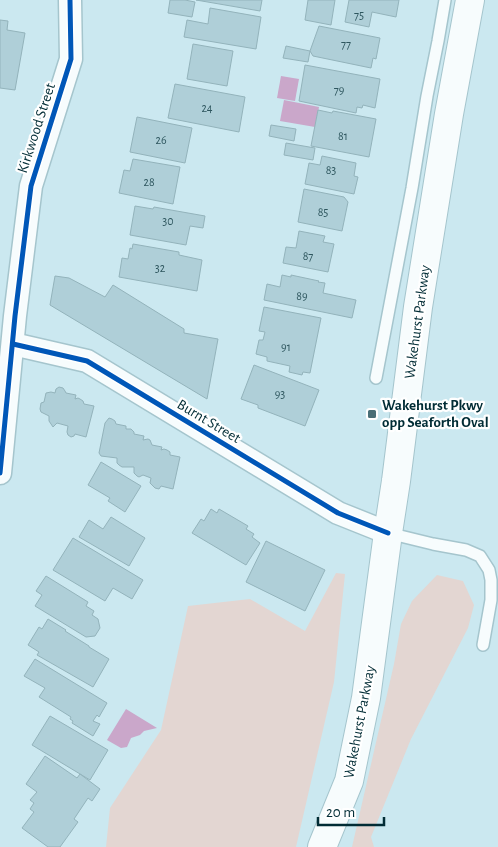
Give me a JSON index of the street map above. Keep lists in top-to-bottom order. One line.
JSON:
{"streets":{"main road":["Wakehurst Parkway"],"street":["Kirkwood Street","Burnt Street"]},"crossings":[["Kirkwood Street","Burnt Street"],["Wakehurst Parkway","Burnt Street"]],"places":{"transit":["Wakehurst Pkwy opp Seaforth Oval"]},"house_numbers":["75","77","79","24","81","26","83","28","85","30","87","32","89","91","93"],"scale_bar":"20 m"}
